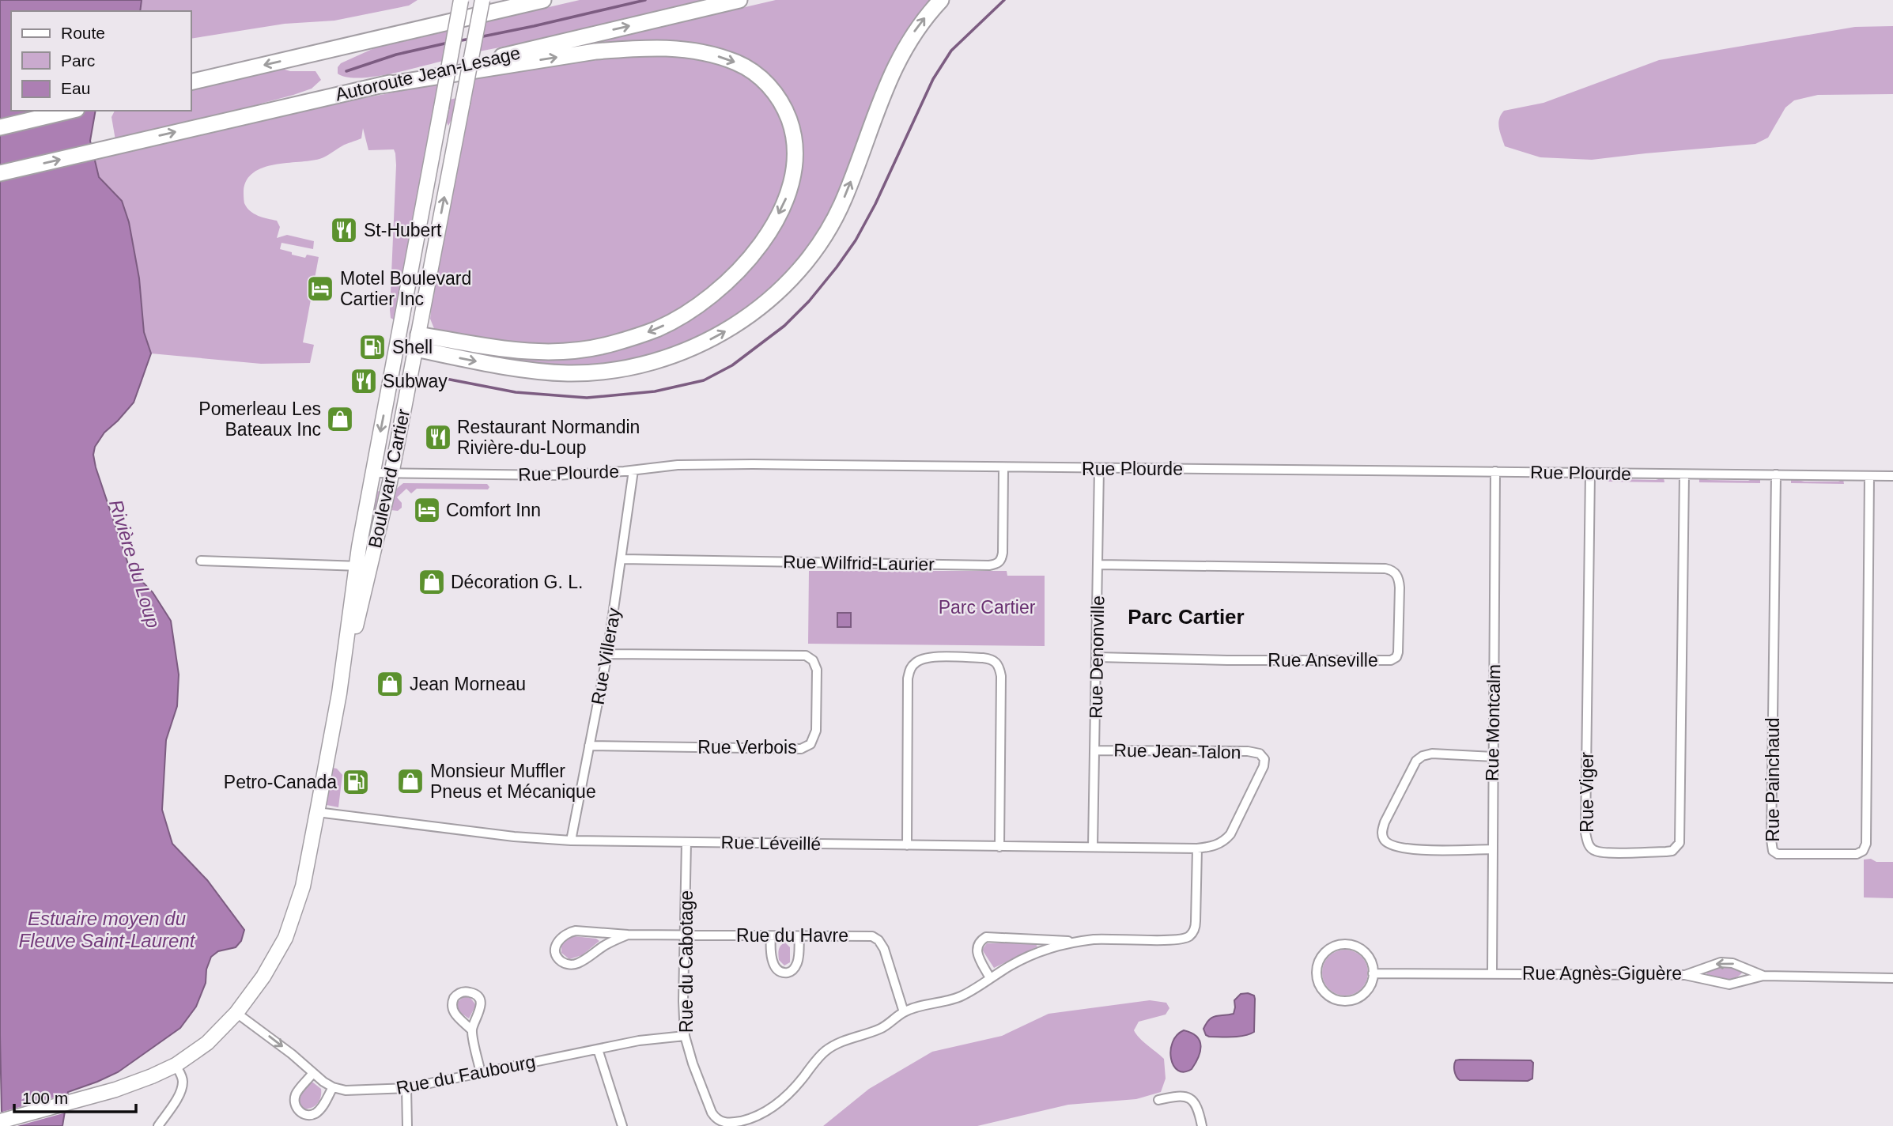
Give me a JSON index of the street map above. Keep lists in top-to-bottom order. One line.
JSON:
{"streets":{"highway":["Autoroute Jean-Lesage"],"main road":["Boulevard Cartier"],"street":["Rue Plourde","Rue Wilfrid-Laurier","Rue Villeray","Rue Denonville","Rue Anseville","Rue Montcalm","Rue Verbois","Rue Jean-Talon","Rue Painchaud","Rue Viger","Rue Léveillé","Rue du Havre","Rue du Cabotage","Rue Agnès-Giguère","Rue du Faubourg"]},"crossings":[["Rue Plourde","Boulevard Cartier"],["Rue Plourde","Rue Wilfrid-Laurier"],["Rue Plourde","Rue Villeray"],["Rue Plourde","Rue Denonville"],["Rue Plourde","Rue Montcalm"],["Rue Plourde","Rue Painchaud"],["Rue Plourde","Rue Viger"],["Boulevard Cartier","Rue Léveillé"],["Boulevard Cartier","Rue du Faubourg"],["Rue Wilfrid-Laurier","Rue Villeray"],["Rue Villeray","Rue Verbois"],["Rue Villeray","Rue Léveillé"],["Rue Denonville","Rue Anseville"],["Rue Denonville","Rue Jean-Talon"],["Rue Denonville","Rue Léveillé"],["Rue Montcalm","Rue Agnès-Giguère"],["Rue Jean-Talon","Rue Léveillé"],["Rue Léveillé","Rue du Cabotage"],["Rue du Havre","Rue du Cabotage"],["Rue du Cabotage","Rue du Faubourg"]],"districts":["Parc Cartier"],"water":["Rivière du Loup","Estuaire moyen du Fleuve Saint-Laurent"],"parks":["Parc Cartier"],"places":{"restaurant":["St-Hubert","Subway","Restaurant Normandin Rivière-du-Loup"],"hotel":["Motel Boulevard Cartier Inc","Comfort Inn"],"fuel station":["Shell","Petro-Canada"],"shop":["Pomerleau Les Bateaux Inc","Décoration G. L.","Jean Morneau","Monsieur Muffler Pneus et Mécanique"]},"legend":["Route","Parc","Eau"],"scale_bar":"100 m"}
